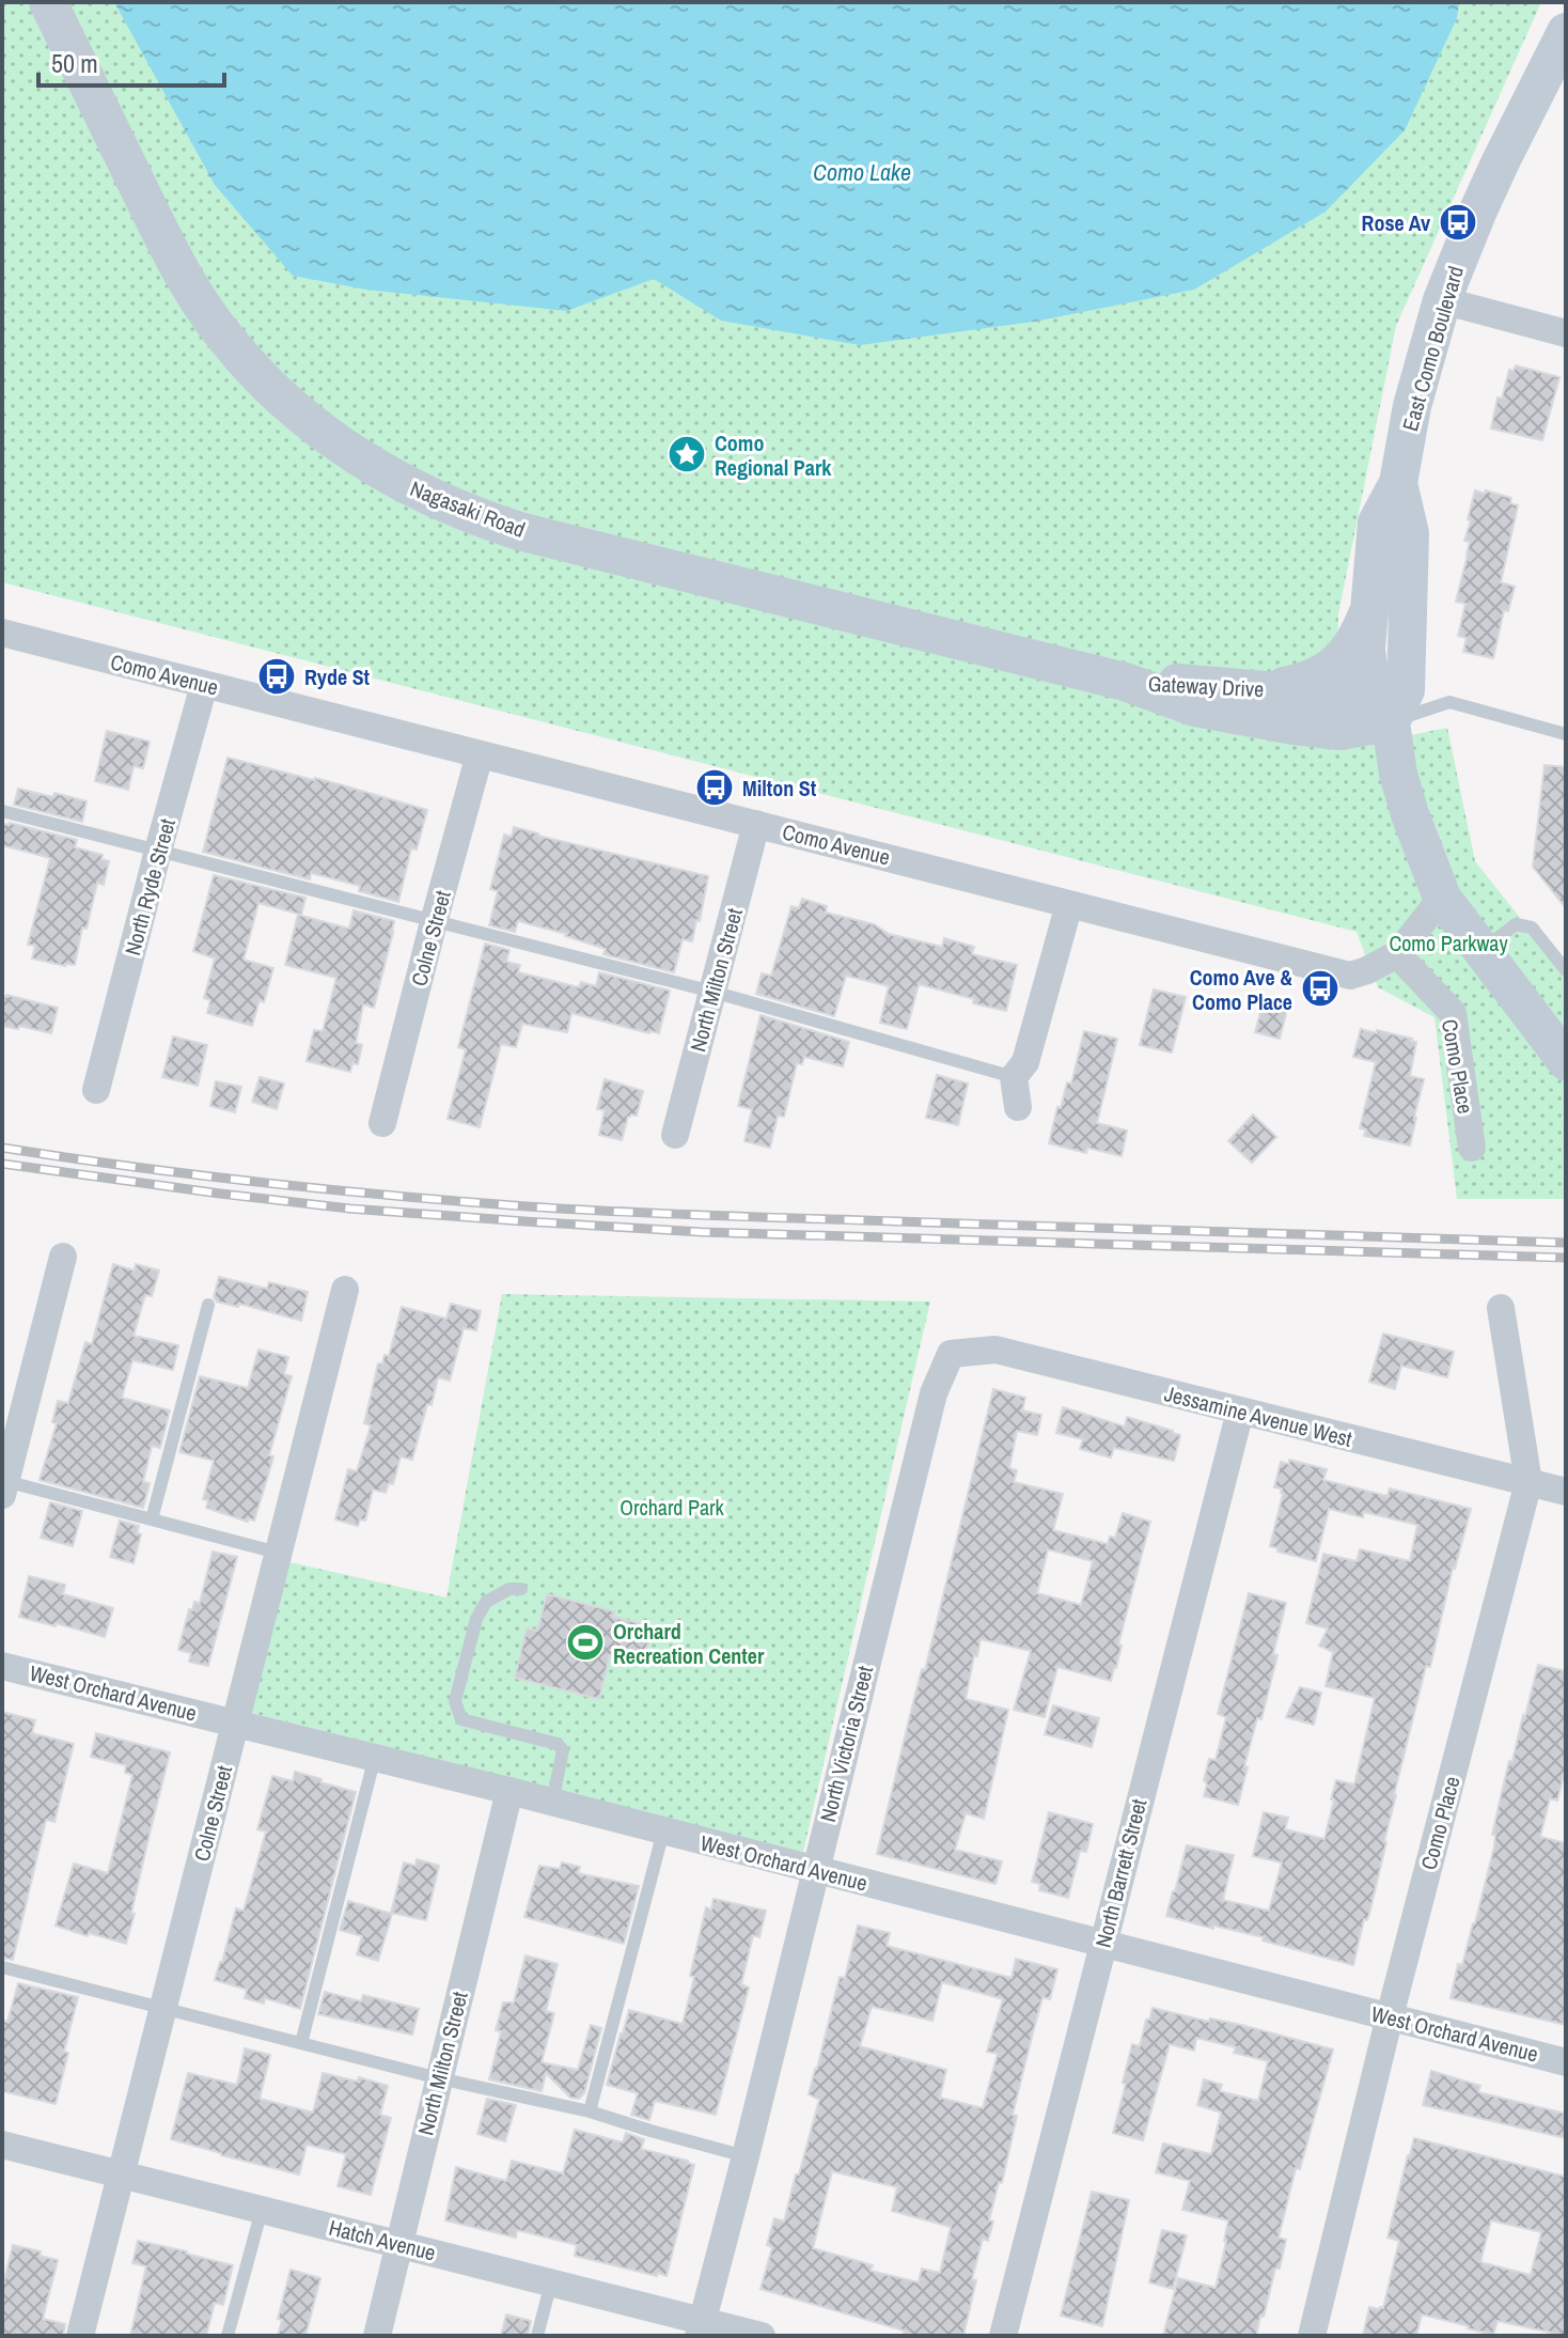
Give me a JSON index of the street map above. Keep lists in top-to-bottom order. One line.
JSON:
{"streets":{"street":["East Como Boulevard","Nagasaki Road","Como Avenue","Gateway Drive","North Ryde Street","Colne Street","North Milton Street","Como Place","Jessamine Avenue West","West Orchard Avenue","North Victoria Street","North Barrett Street","Hatch Avenue"]},"crossings":[["East Como Boulevard","Como Avenue"],["East Como Boulevard","Gateway Drive"],["Nagasaki Road","Gateway Drive"],["Como Avenue","North Ryde Street"],["Como Avenue","Colne Street"],["Como Avenue","North Milton Street"],["Como Avenue","Como Place"],["Colne Street","West Orchard Avenue"],["Colne Street","Hatch Avenue"],["North Milton Street","West Orchard Avenue"],["North Milton Street","Hatch Avenue"],["Como Place","Jessamine Avenue West"],["Como Place","West Orchard Avenue"],["Jessamine Avenue West","North Victoria Street"],["Jessamine Avenue West","North Barrett Street"],["West Orchard Avenue","North Victoria Street"],["West Orchard Avenue","North Barrett Street"],["North Victoria Street","Hatch Avenue"]],"water":["Como Lake"],"parks":["Como Parkway","Orchard Park"],"places":{"bus stop":["Rose Av","Ryde St","Milton St","Como Ave & Como Place"],"place":["Como Regional Park"],"sports":["Orchard Recreation Center"]},"scale_bar":"50 m"}
